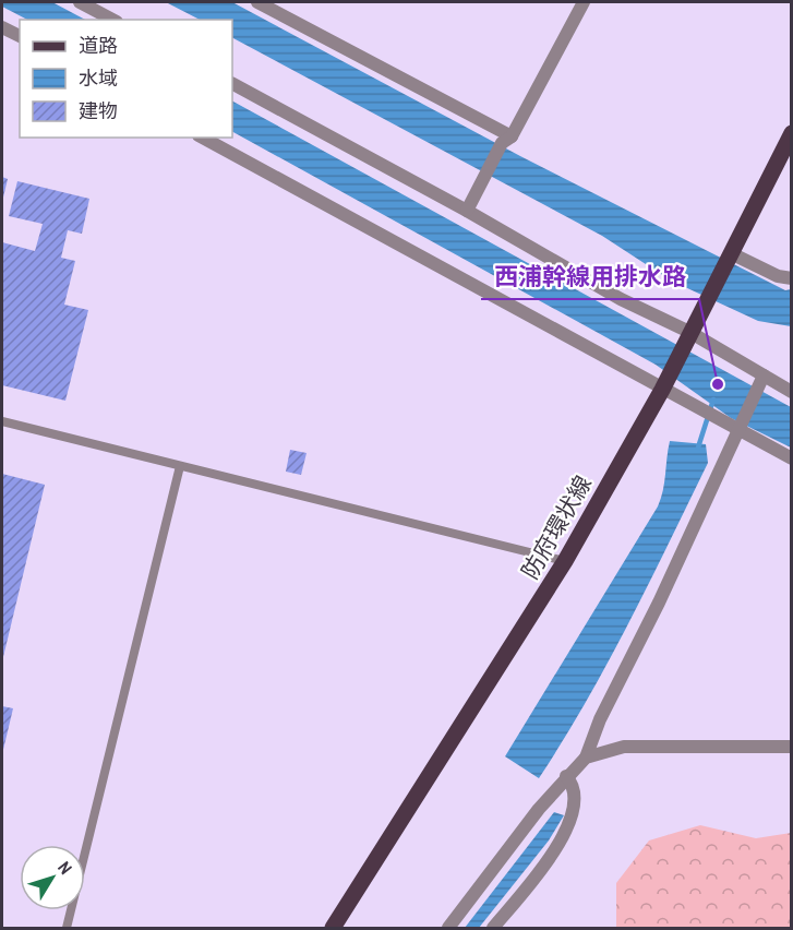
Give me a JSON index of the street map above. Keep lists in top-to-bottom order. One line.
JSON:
{"streets":{"main road":["防府環状線"]},"places":["西浦幹線用排水路"],"legend":["道路","水域","建物"],"north":"top right"}
